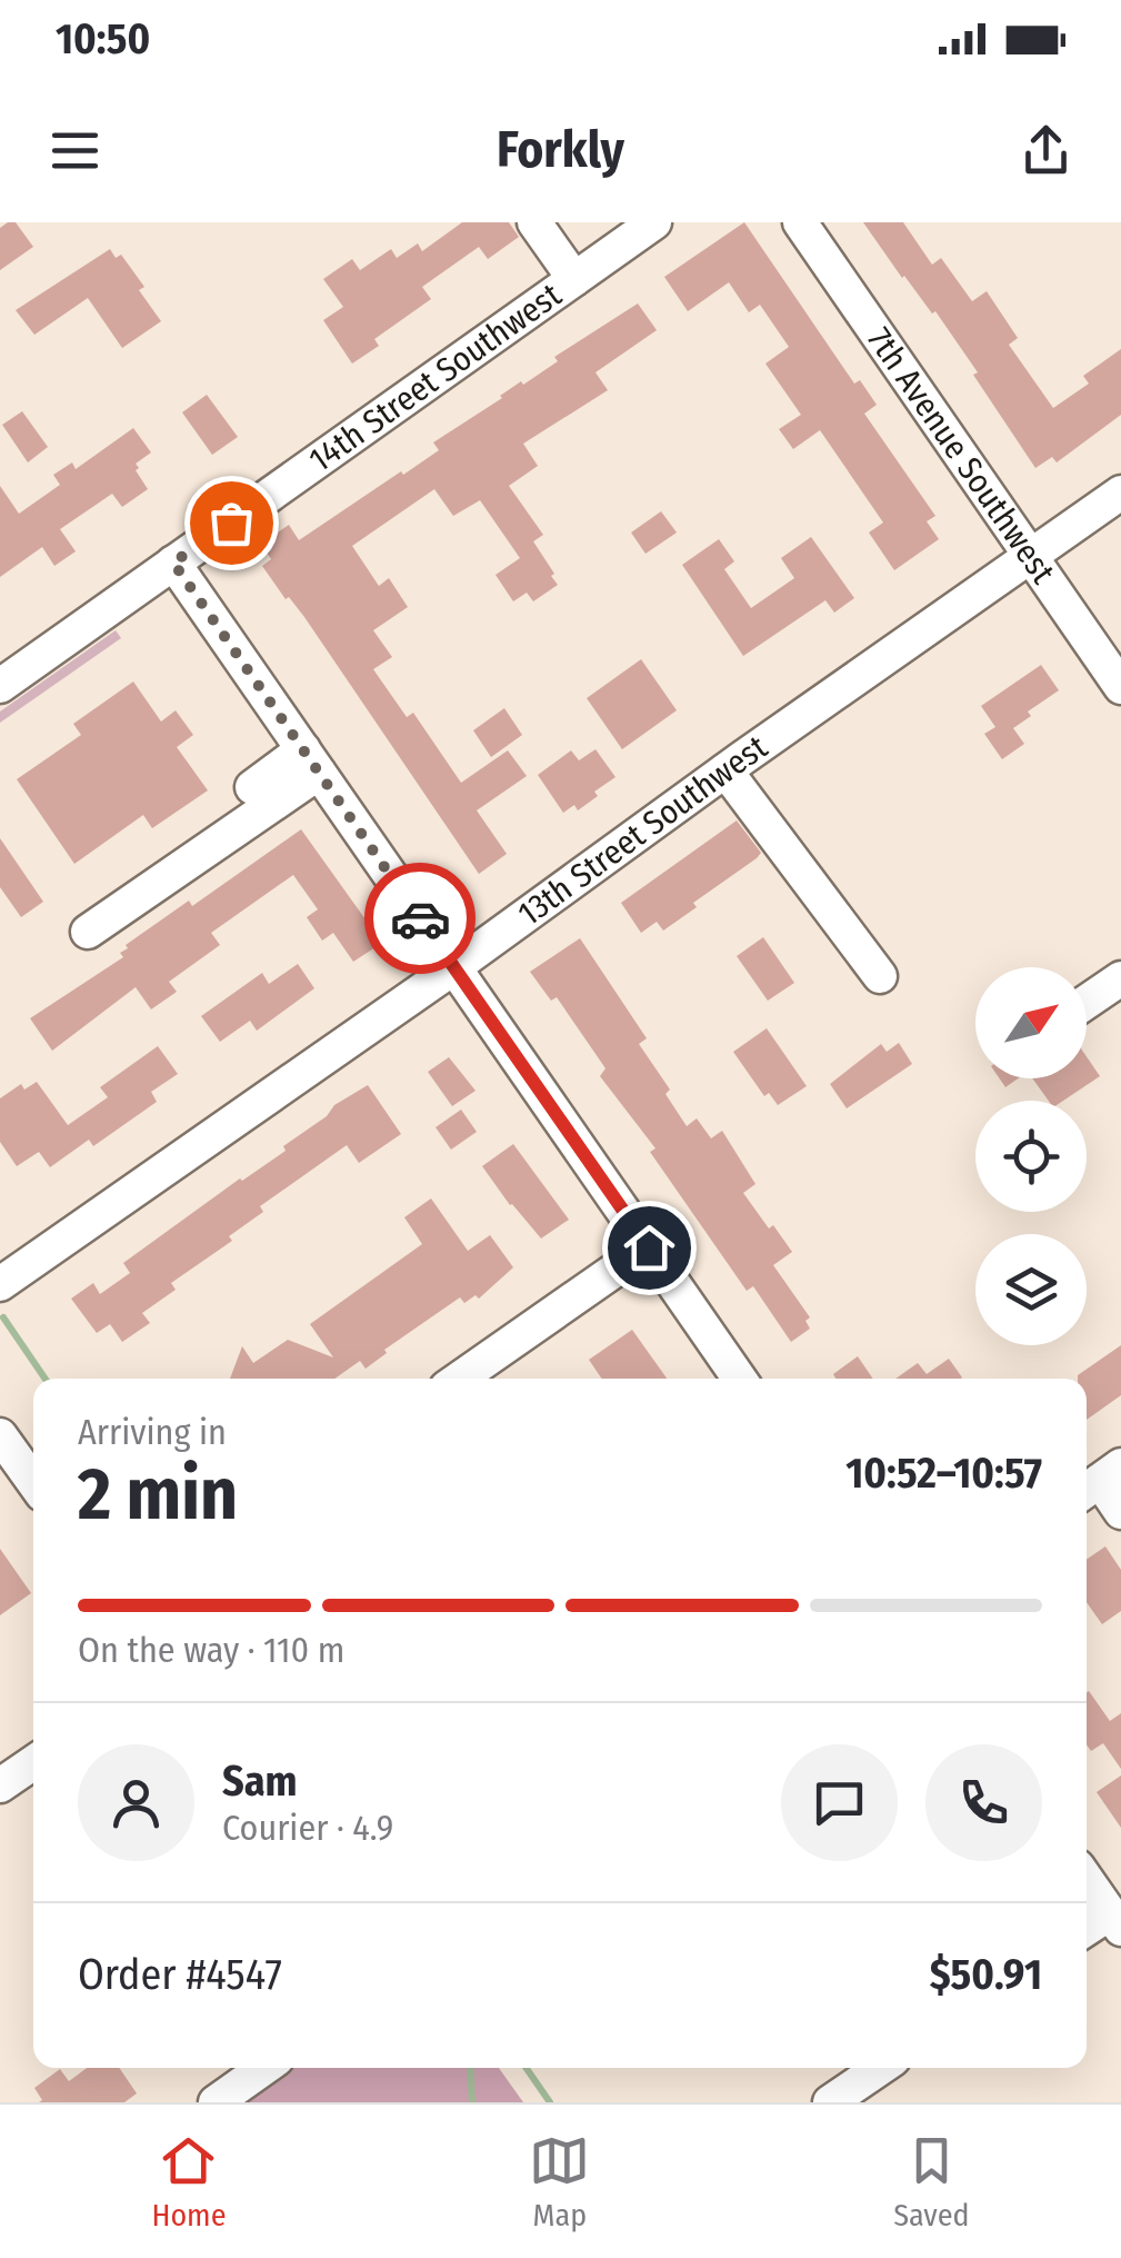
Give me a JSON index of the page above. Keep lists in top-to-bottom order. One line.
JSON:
{"streets":{"street":["14th Street Southwest","7th Avenue Southwest","13th Street Southwest"]},"crossings":[["7th Avenue Southwest","13th Street Southwest"]],"north":"top right","page":{"status":"10:50","header":"Forkly","heading":["2 min","Arriving in","10:52–10:57"],"panel":["Sam","Courier · 4.9","Order #4547","$50.91"],"bar":"On the way · 110 m","tabs":["Home","Map","Saved"]}}
